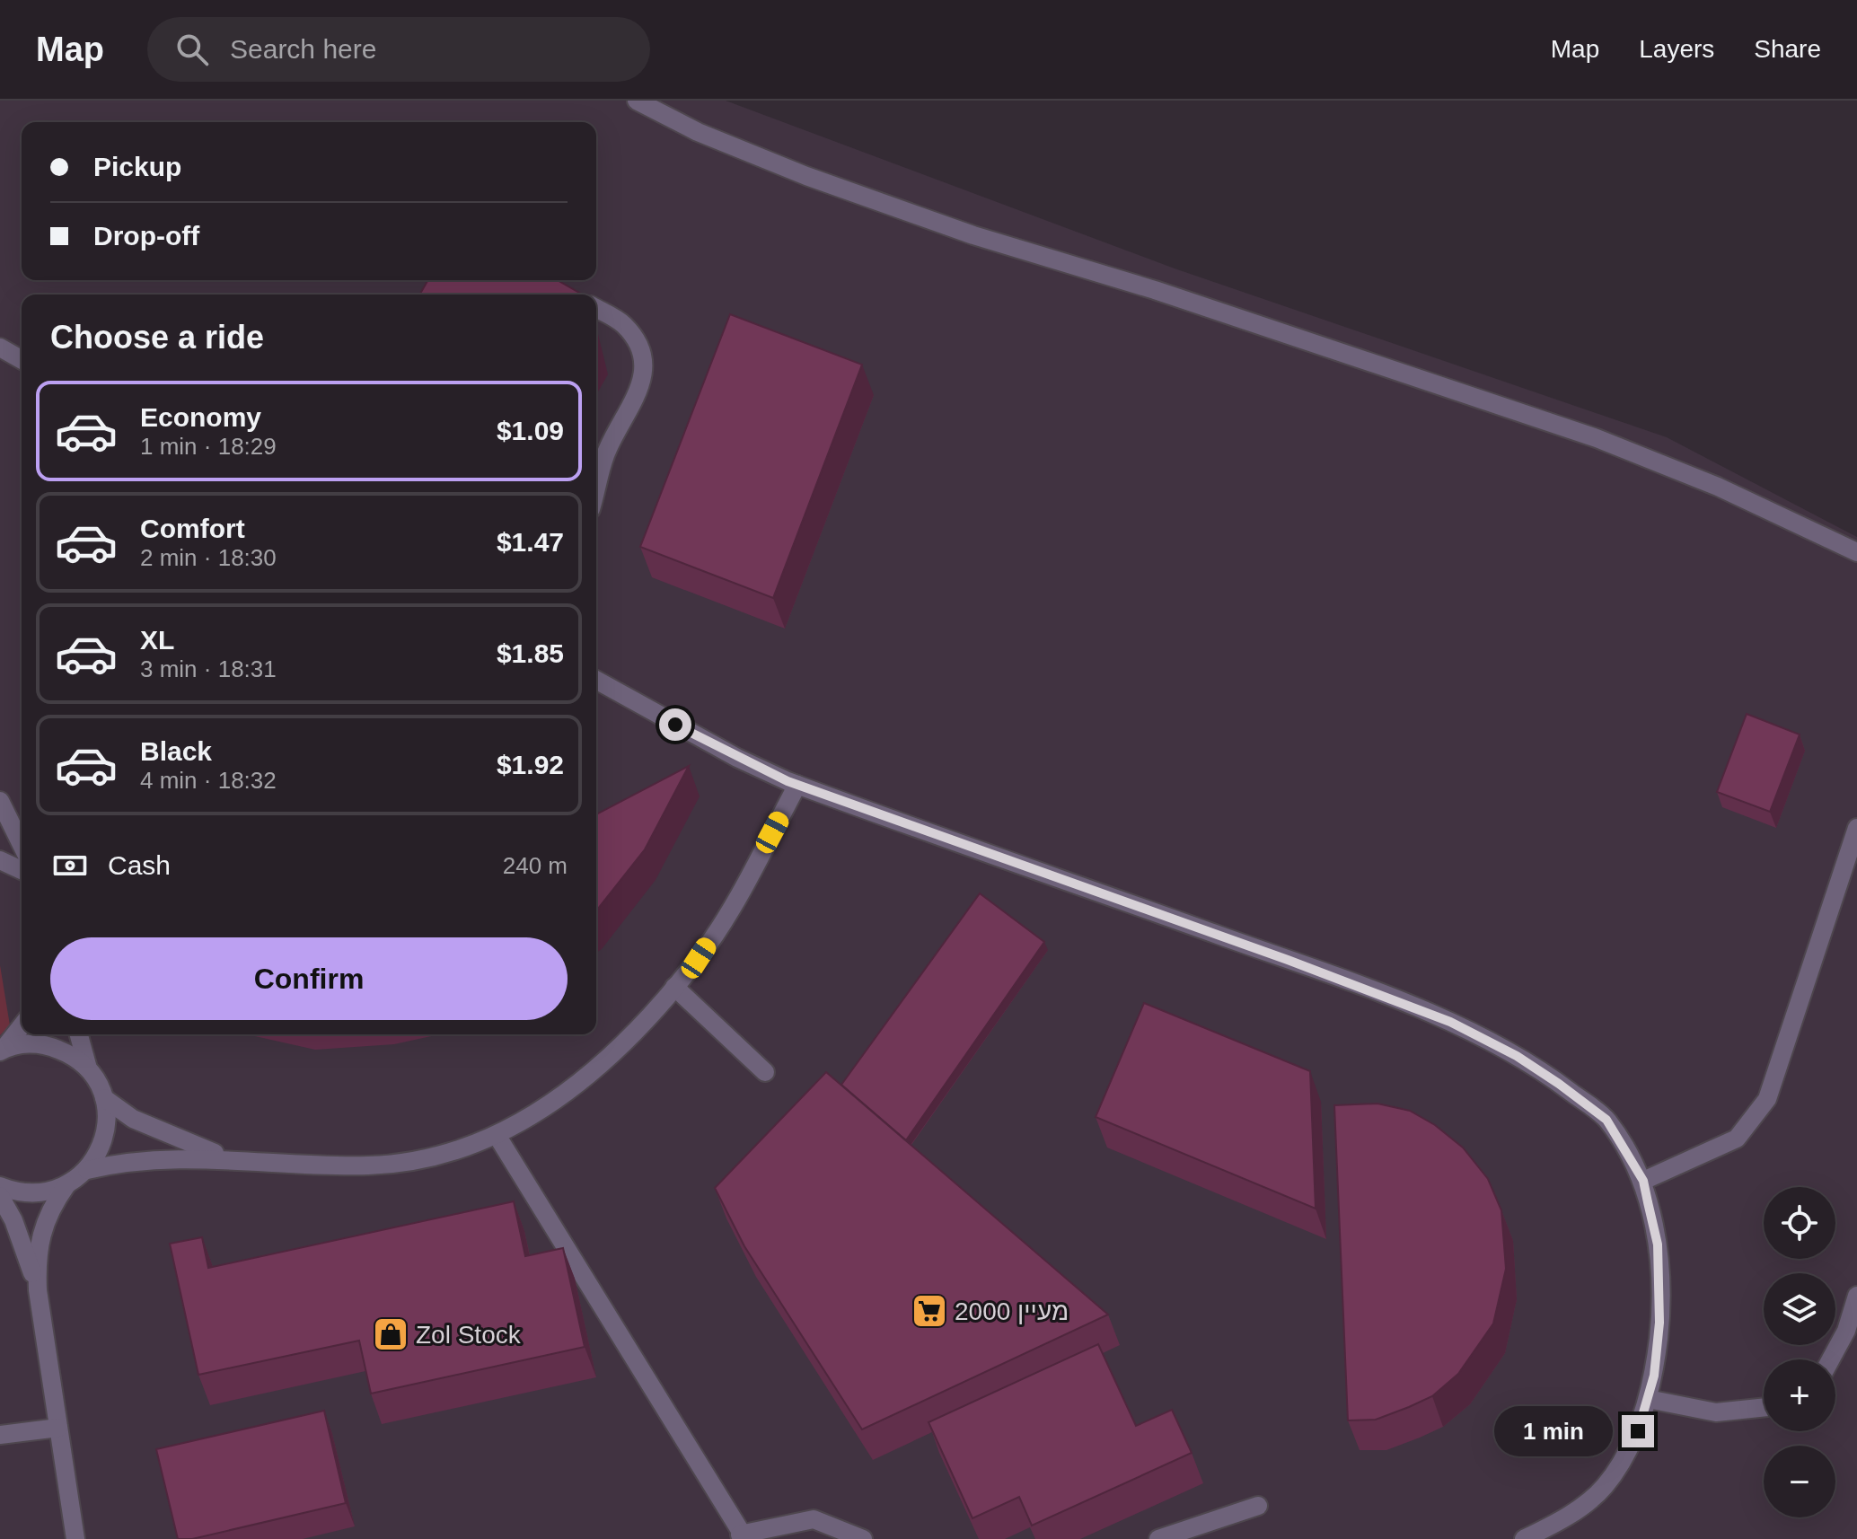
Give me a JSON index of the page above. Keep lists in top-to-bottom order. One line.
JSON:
{"places":{"supermarket":["מעיין 2000"],"shop":["Zol Stock"]},"page":{"header":"Map","search":"Search here","nav":["Map","Layers","Share"],"banner":["Pickup","Drop-off"],"heading":"Choose a ride","list":[{"name":"Economy","note":"1 min · 18:29","value":"$1.09"},{"name":"Comfort","note":"2 min · 18:30","value":"$1.47"},{"name":"XL","note":"3 min · 18:31","value":"$1.85"},{"name":"Black","note":"4 min · 18:32","value":"$1.92"}],"pay":["Cash","240 m"],"buttons":"Confirm","map_buttons":["+","−"],"bubble":"1 min"}}
